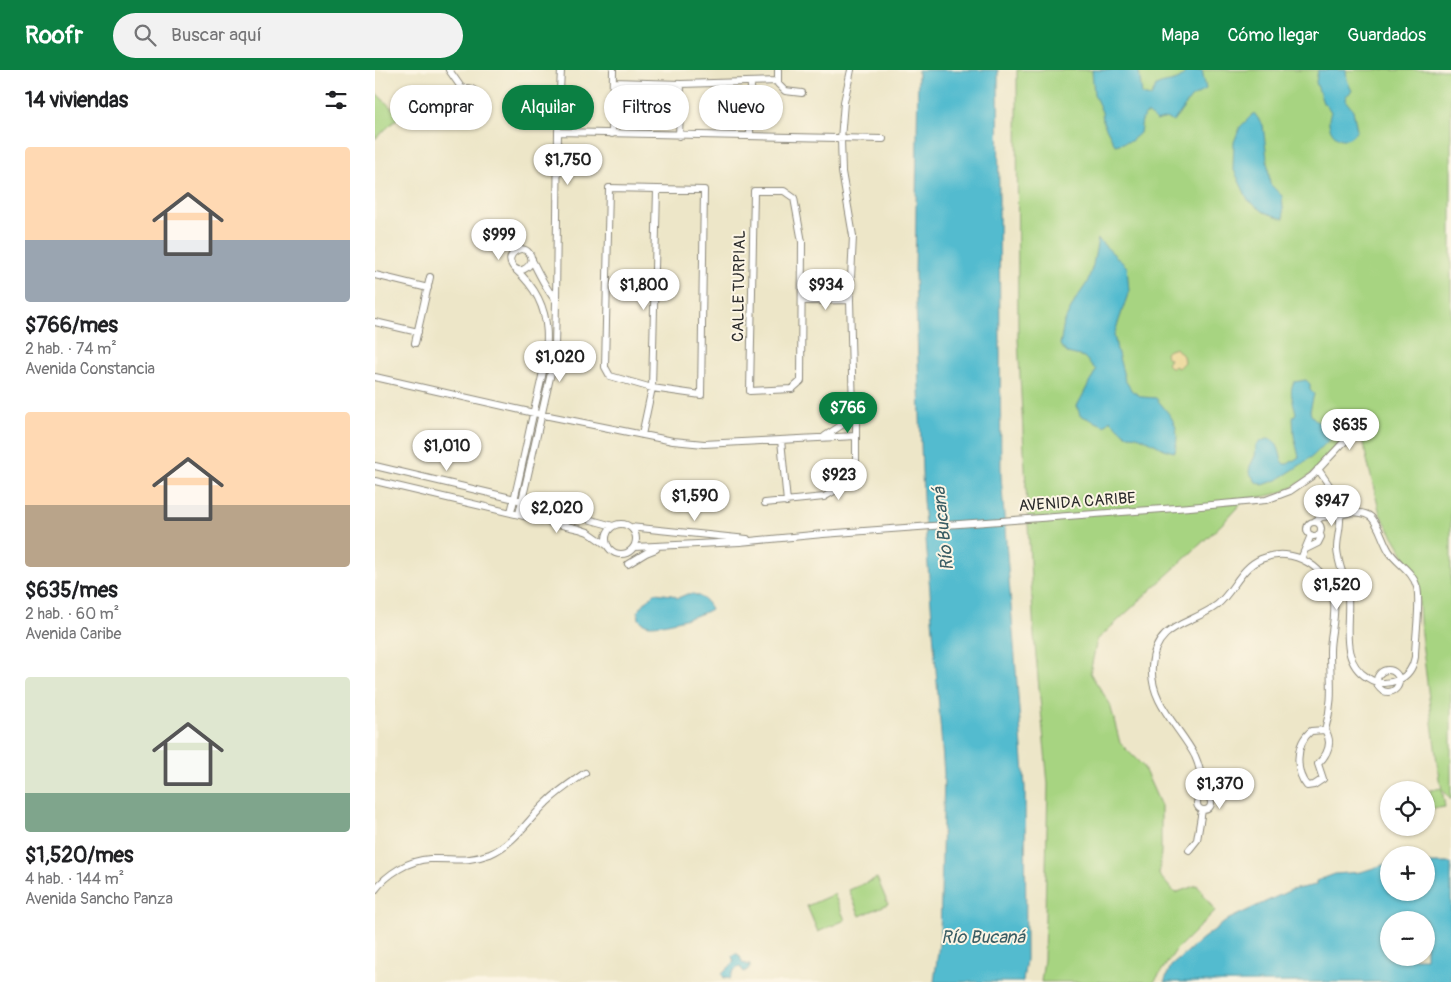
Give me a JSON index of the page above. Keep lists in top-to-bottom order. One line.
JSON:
{"streets":{"street":["CALLE TURPIAL","AVENIDA CARIBE"]},"water":["Río Bucaná"],"page":{"header":"Roofr","search":"Buscar aquí","nav":["Mapa","Cómo llegar","Guardados"],"heading":"14 viviendas","chip":["Comprar","Alquilar","Filtros","Nuevo"],"list":[{"name":"$766/mes","note":"2 hab. · 74 m² · Avenida Constancia"},{"name":"$635/mes","note":"2 hab. · 60 m² · Avenida Caribe"},{"name":"$1,520/mes","note":"4 hab. · 144 m² · Avenida Sancho Panza"}],"price":["$1,750","$999","$1,800","$934","$1,020","$766","$635","$1,010","$923","$1,590","$947","$2,020","$1,520","$1,370"],"map_buttons":["+","−"]}}
